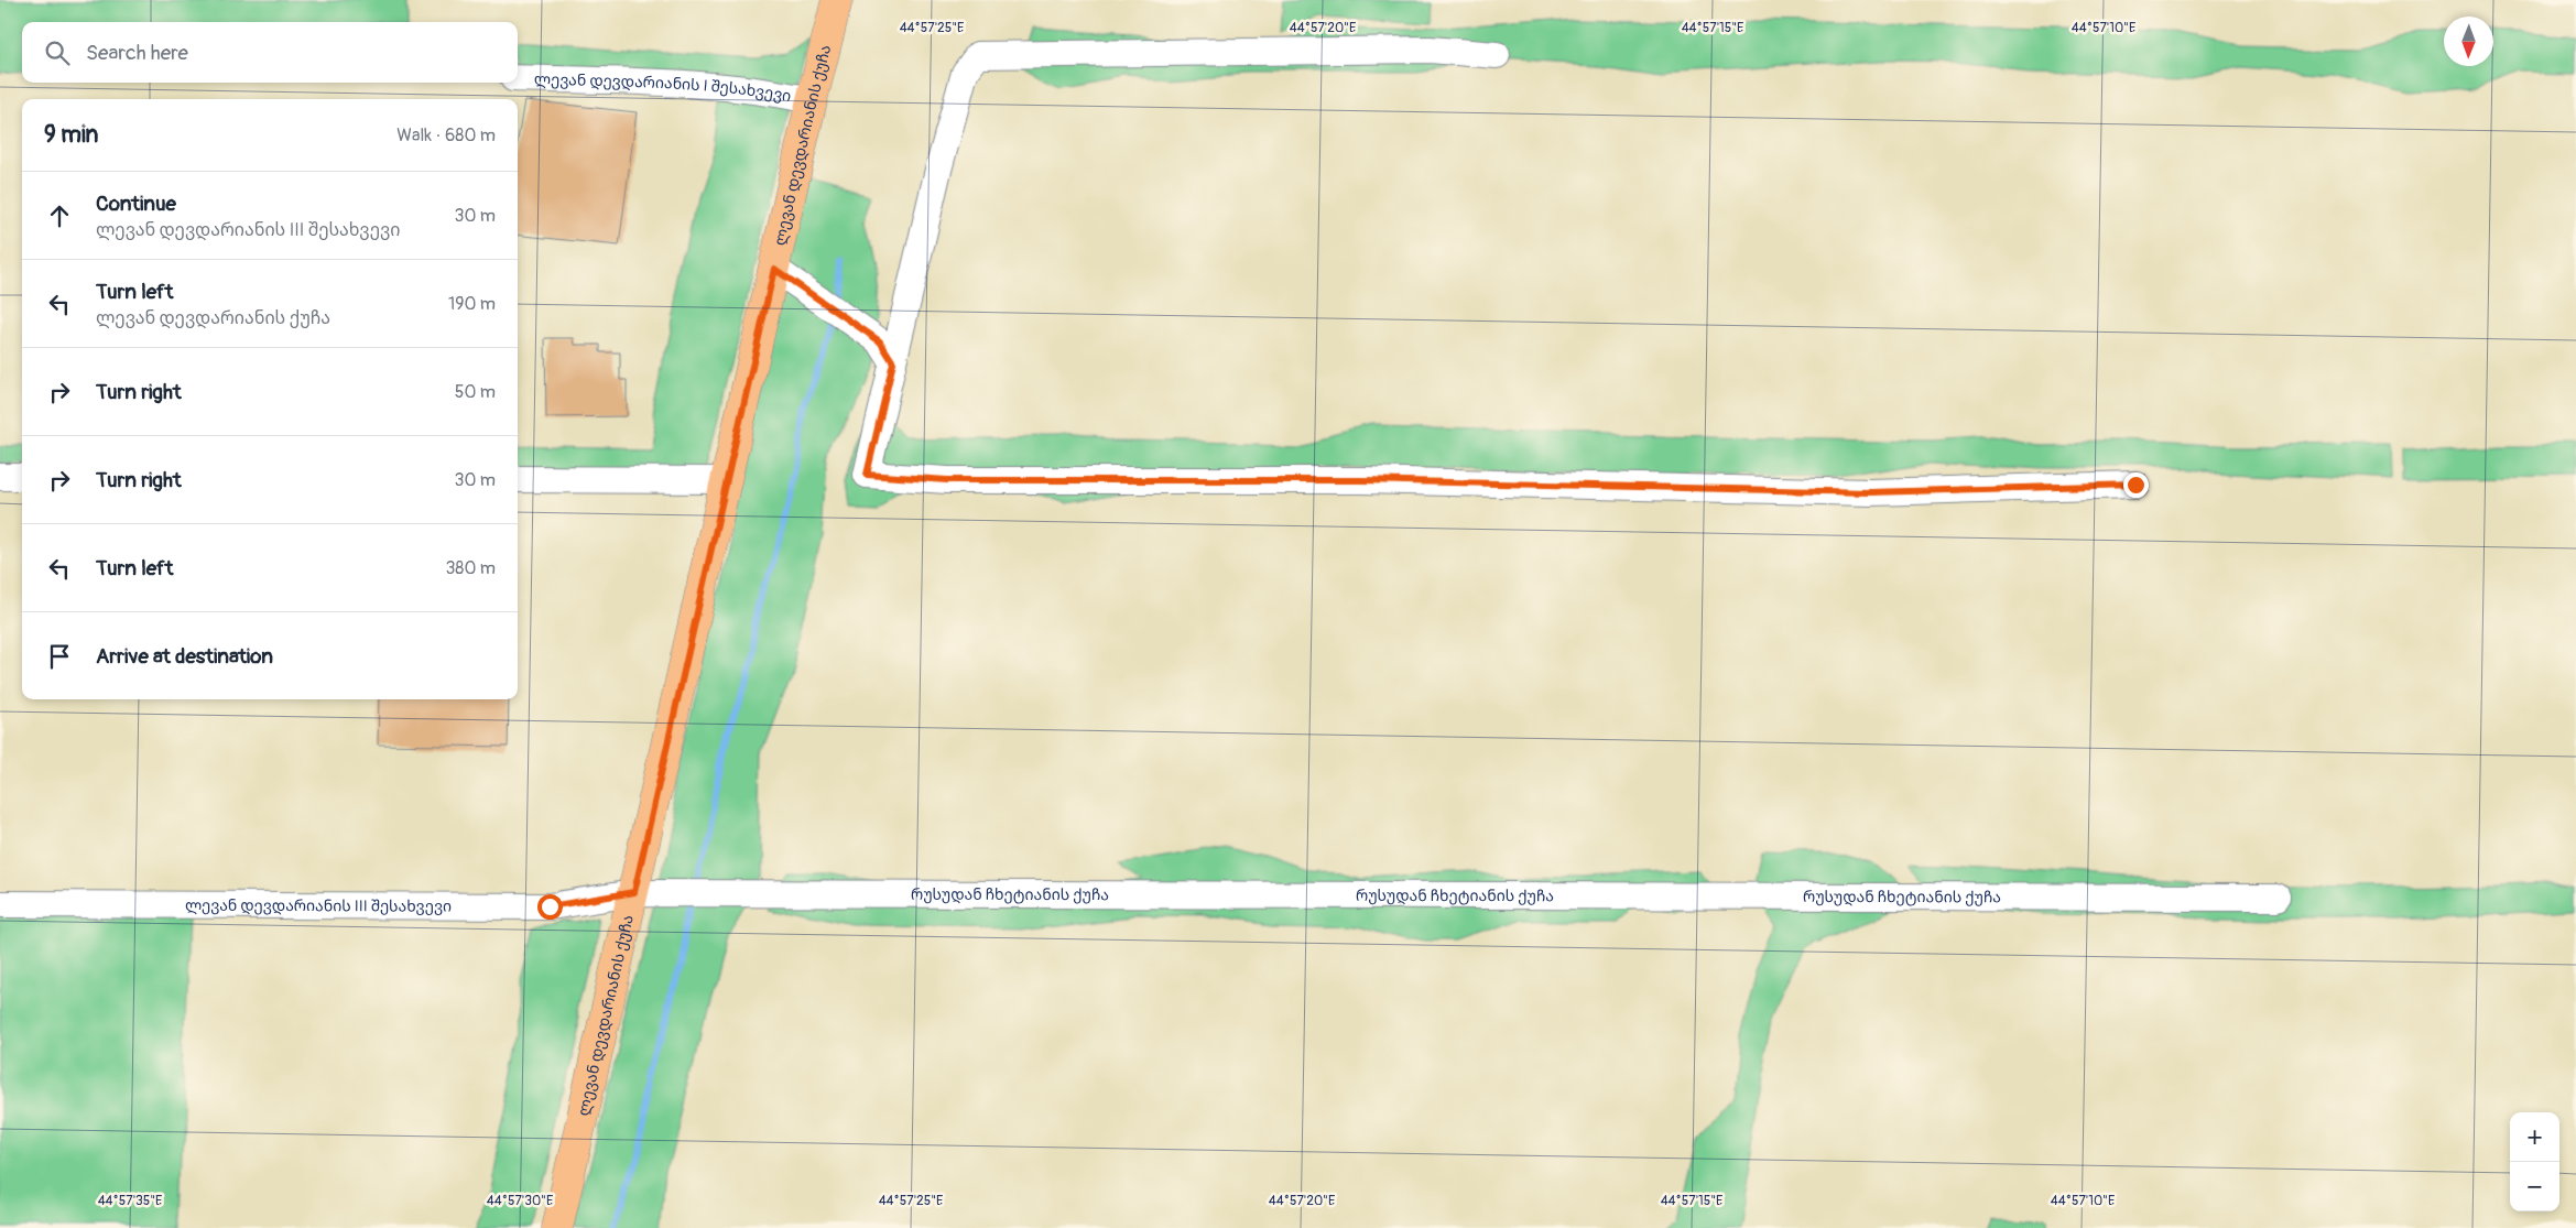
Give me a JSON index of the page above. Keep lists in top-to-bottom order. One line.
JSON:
{"streets":{"main road":["ლევან დევდარიანის ქუჩა"],"street":["ლევან დევდარიანის I შესახვევი","რუსუდან ჩხეტიანის ქუჩა","ლევან დევდარიანის III შესახვევი"]},"crossings":[["ლევან დევდარიანის I შესახვევი","ლევან დევდარიანის ქუჩა"],["ლევან დევდარიანის ქუჩა","რუსუდან ჩხეტიანის ქუჩა"],["ლევან დევდარიანის ქუჩა","ლევან დევდარიანის III შესახვევი"],["რუსუდან ჩხეტიანის ქუჩა","ლევან დევდარიანის III შესახვევი"]],"north":"bottom","page":{"search":"Search here","heading":["9 min","Walk · 680 m"],"list":[["Continue","ლევან დევდარიანის III შესახვევი","30 m"],["Turn left","ლევან დევდარიანის ქუჩა","190 m"],["Turn right","50 m"],["Turn right","30 m"],["Turn left","380 m"],"Arrive at destination"],"map_buttons":["+","−"]},"coordinates":["44°57'25\"E","44°57'20\"E","44°57'15\"E","44°57'10\"E","44°57'35\"E","44°57'30\"E"]}
